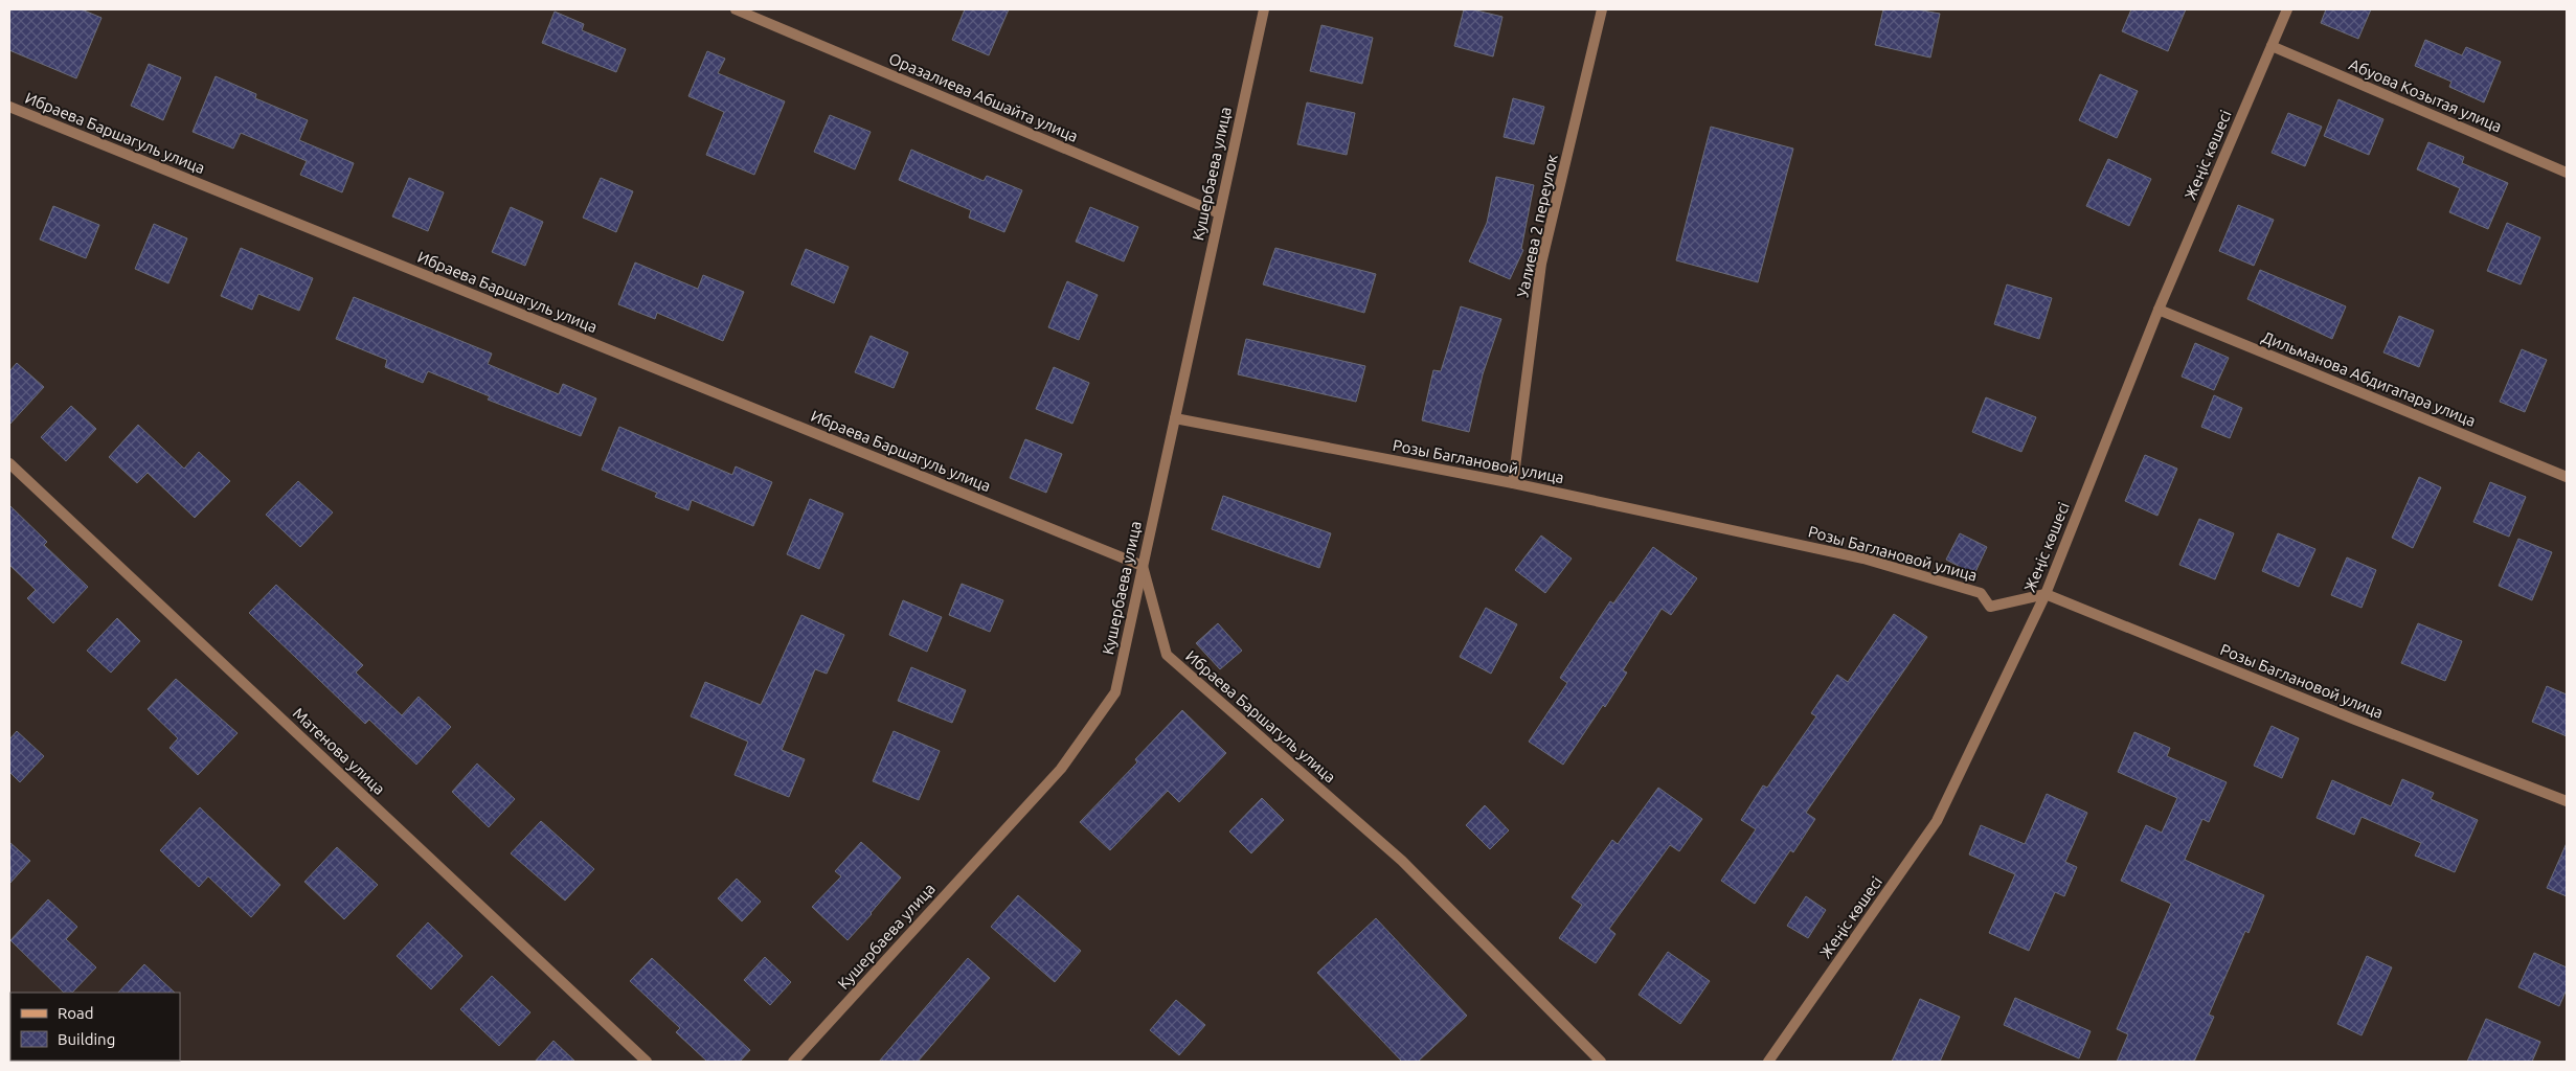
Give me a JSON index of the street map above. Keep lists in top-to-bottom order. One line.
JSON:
{"streets":{"street":["Абуова Козытая улица","Оразалиева Абшайта улица","Ибраева Баршагуль улица","Жеңіс көшесі","Кушербаева улица","Уалиева 2 переулок","Дильманова Абдигапара улица","Розы Баглановой улица","Матенова улица"]},"crossings":[["Абуова Козытая улица","Жеңіс көшесі"],["Оразалиева Абшайта улица","Кушербаева улица"],["Ибраева Баршагуль улица","Кушербаева улица"],["Жеңіс көшесі","Дильманова Абдигапара улица"],["Жеңіс көшесі","Розы Баглановой улица"],["Кушербаева улица","Розы Баглановой улица"],["Уалиева 2 переулок","Розы Баглановой улица"]],"legend":["Road","Building"]}
